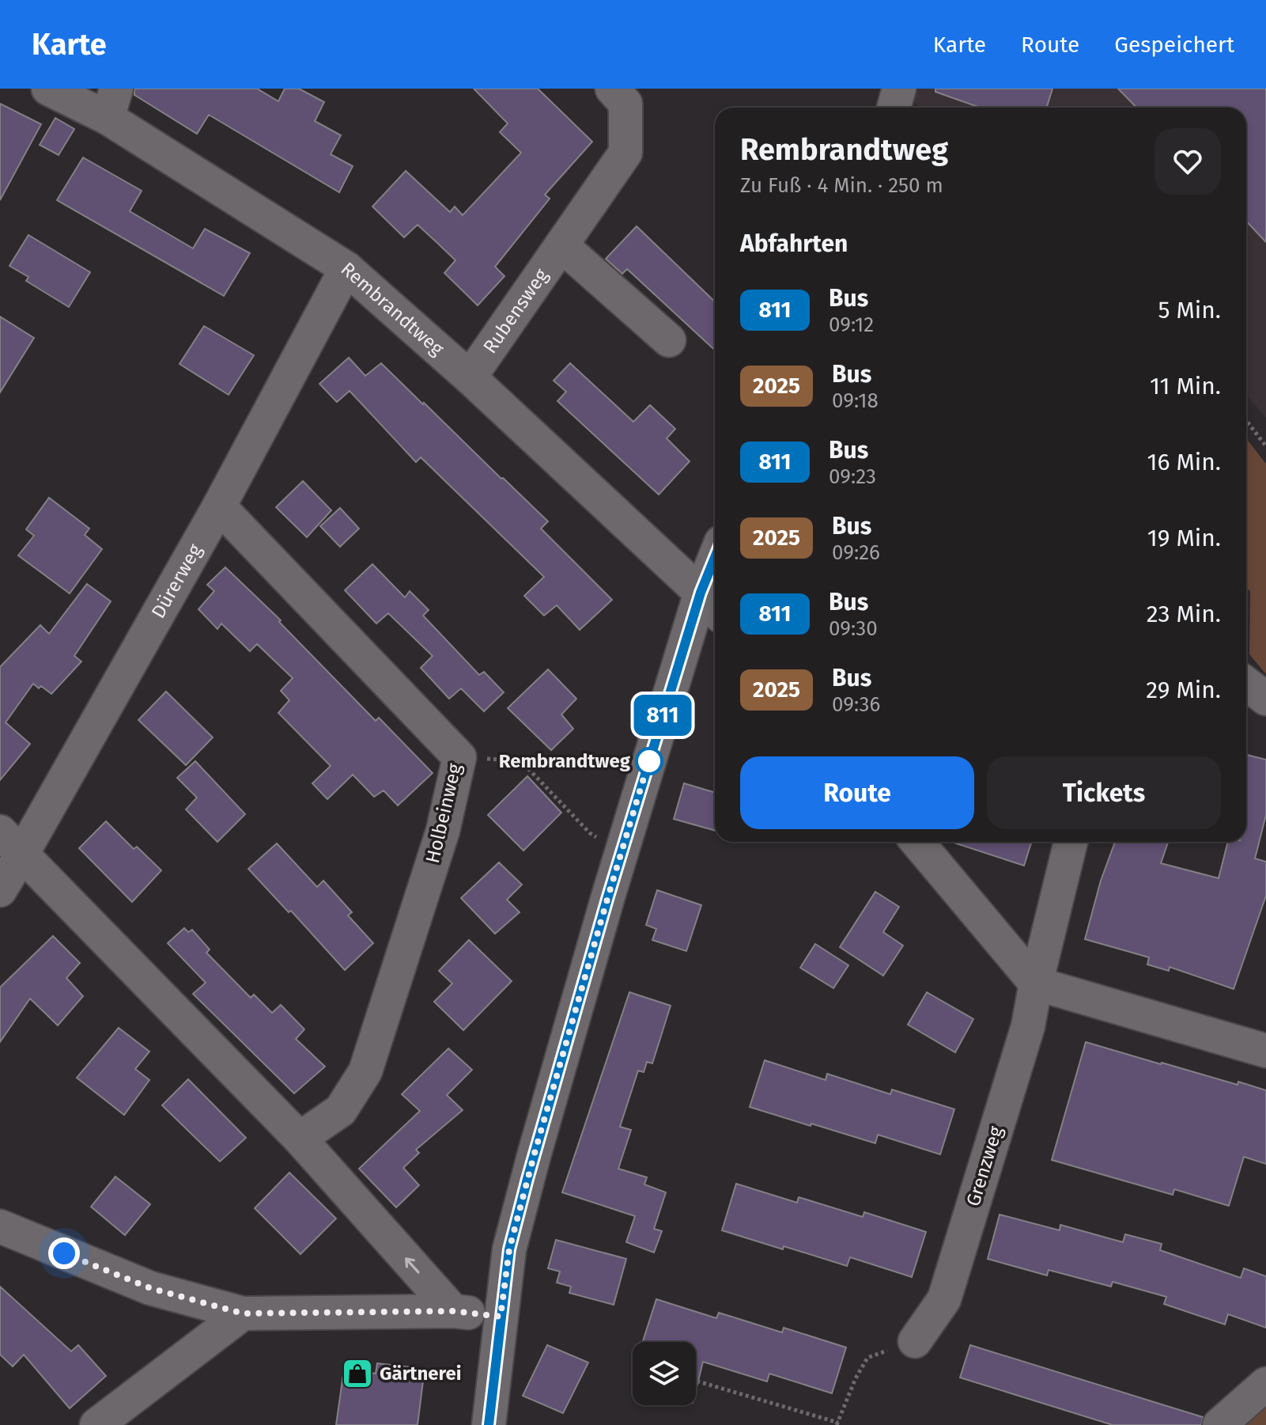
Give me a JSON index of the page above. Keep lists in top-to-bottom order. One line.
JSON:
{"streets":{"street":["Rembrandtweg","Rubensweg","Dürerweg","Holbeinweg","Grenzweg"]},"crossings":[["Rembrandtweg","Rubensweg"],["Rembrandtweg","Dürerweg"],["Dürerweg","Holbeinweg"]],"places":{"other":["Rembrandtweg"],"shop":["Gärtnerei"]},"lines":["bus line 811"],"page":{"header":"Karte","nav":["Karte","Route","Gespeichert"],"on_map":"811","heading":[["Rembrandtweg","Zu Fuß · 4 Min. · 250 m"],"Abfahrten"],"list":[{"mark":"811","name":"Bus","note":"09:12","value":"5 Min."},{"mark":"2025","name":"Bus","note":"09:18","value":"11 Min."},{"mark":"811","name":"Bus","note":"09:23","value":"16 Min."},{"mark":"2025","name":"Bus","note":"09:26","value":"19 Min."},{"mark":"811","name":"Bus","note":"09:30","value":"23 Min."},{"mark":"2025","name":"Bus","note":"09:36","value":"29 Min."}],"buttons":["Route","Tickets"]}}
